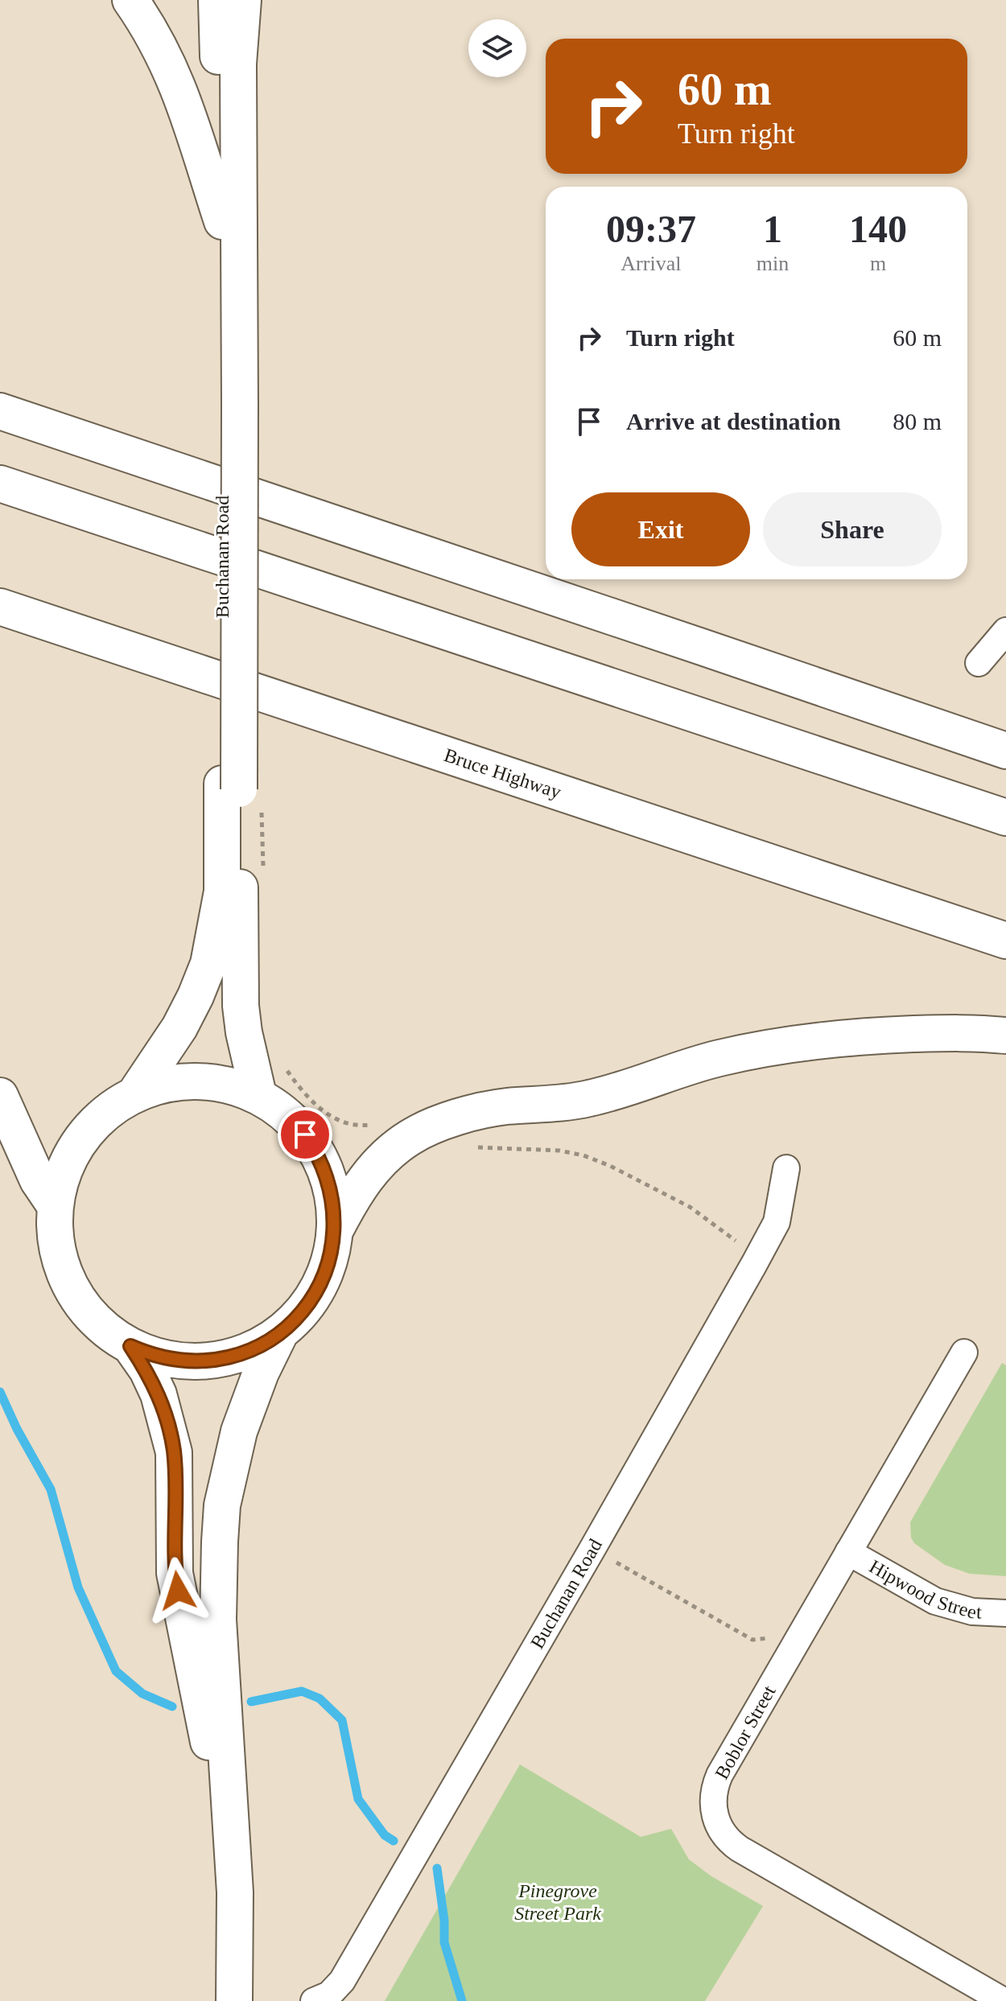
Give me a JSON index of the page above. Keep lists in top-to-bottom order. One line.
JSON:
{"streets":{"main road":["Buchanan Road","Bruce Highway"],"street":["Hipwood Street","Boblor Street"]},"crossings":[["Hipwood Street","Boblor Street"]],"parks":["Pinegrove Street Park"],"page":{"turn":["60 m","Turn right"],"eta":["09:37","Arrival","1","min","140","m"],"list":[{"name":"Turn right","value":"60 m"},{"name":"Arrive at destination","value":"80 m"}],"buttons":["Exit","Share"]}}
